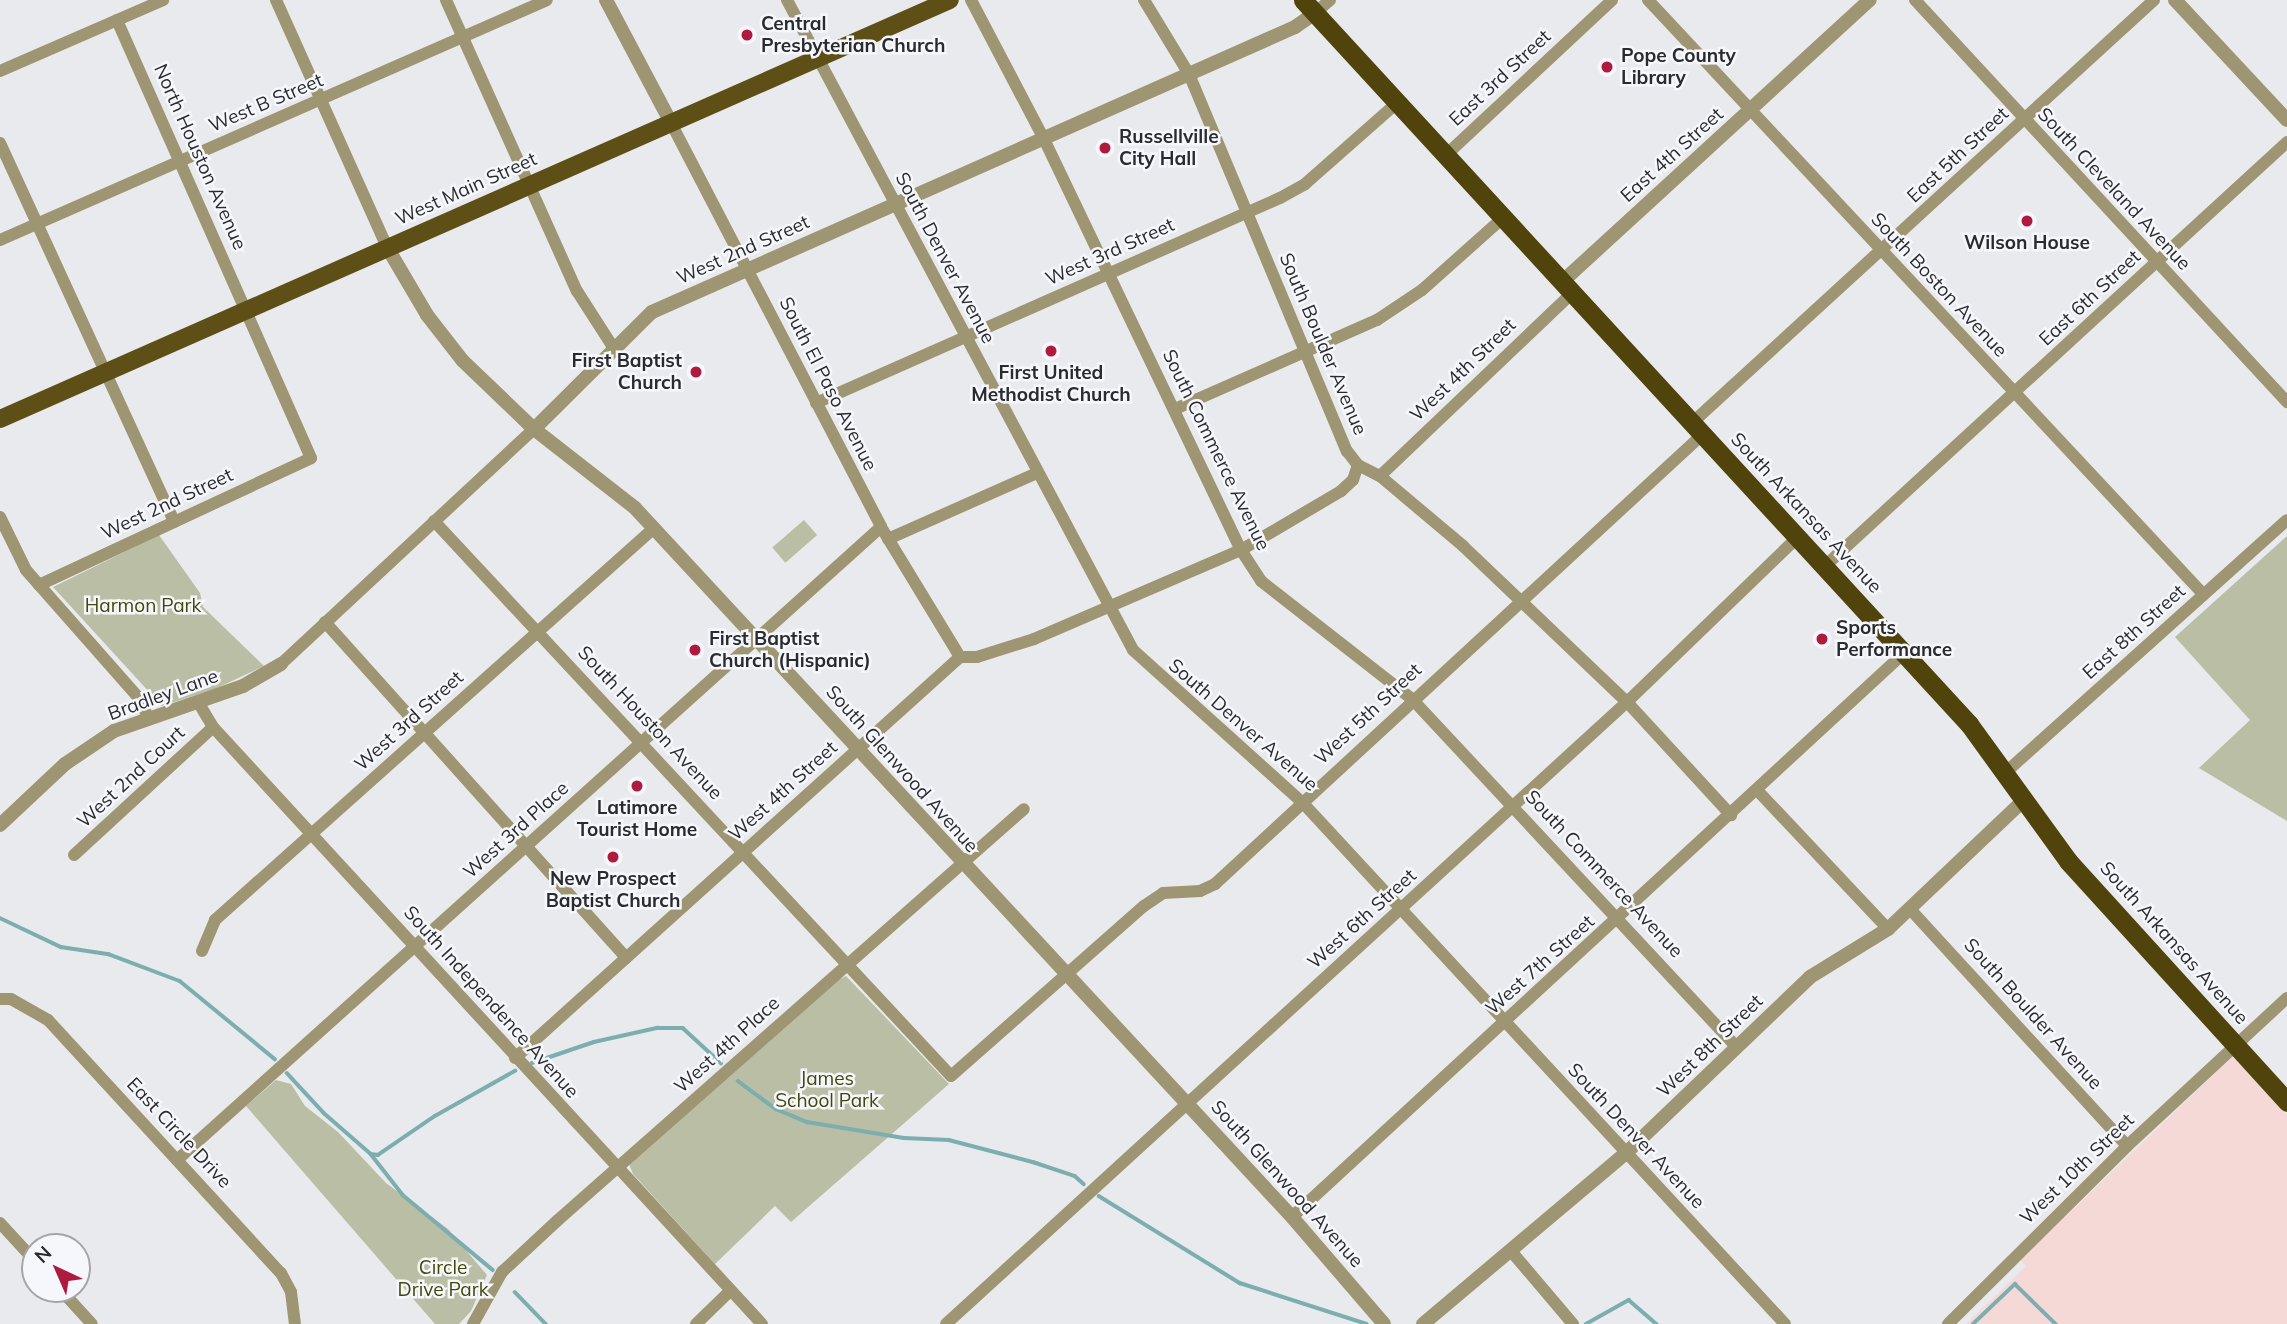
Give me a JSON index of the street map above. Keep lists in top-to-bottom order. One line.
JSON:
{"streets":{"highway":["South Arkansas Avenue"],"main road":["West Main Street"],"street":["East 3rd Street","West B Street","East 4th Street","East 5th Street","North Houston Avenue","South Cleveland Avenue","West 2nd Street","West 3rd Street","South Denver Avenue","South Boston Avenue","East 6th Street","South Boulder Avenue","West 4th Street","South El Paso Avenue","South Commerce Avenue","East 8th Street","Bradley Lane","West 5th Street","South Houston Avenue","South Glenwood Avenue","West 2nd Court","West 3rd Place","West 6th Street","West 7th Street","South Independence Avenue","West 4th Place","West 8th Street","East Circle Drive","West 10th Street"]},"crossings":[["East 3rd Street","South Arkansas Avenue"],["West B Street","North Houston Avenue"],["East 4th Street","South Boston Avenue"],["East 4th Street","West 4th Street"],["East 4th Street","South Arkansas Avenue"],["East 5th Street","South Cleveland Avenue"],["East 5th Street","South Boston Avenue"],["East 5th Street","South Arkansas Avenue"],["East 5th Street","West 5th Street"],["North Houston Avenue","West Main Street"],["North Houston Avenue","West 2nd Street"],["West Main Street","West 2nd Street"],["West Main Street","South Denver Avenue"],["West Main Street","South El Paso Avenue"],["West Main Street","South Glenwood Avenue"],["South Cleveland Avenue","East 6th Street"],["West 2nd Street","South Denver Avenue"],["West 2nd Street","South Boulder Avenue"],["West 2nd Street","South El Paso Avenue"],["West 2nd Street","South Commerce Avenue"],["West 2nd Street","South Arkansas Avenue"],["West 2nd Street","Bradley Lane"],["West 2nd Street","South Houston Avenue"],["West 2nd Street","South Glenwood Avenue"],["West 3rd Street","South Denver Avenue"],["West 3rd Street","South Boulder Avenue"],["West 3rd Street","South El Paso Avenue"],["West 3rd Street","South Commerce Avenue"],["West 3rd Street","South Arkansas Avenue"],["West 3rd Street","South Houston Avenue"],["West 3rd Street","South Glenwood Avenue"],["West 3rd Street","South Independence Avenue"],["South Denver Avenue","West 5th Street"],["South Denver Avenue","West 6th Street"],["South Denver Avenue","West 7th Street"],["South Denver Avenue","West 8th Street"],["South Boston Avenue","East 6th Street"],["South Boston Avenue","East 8th Street"],["East 6th Street","South Arkansas Avenue"],["South Boulder Avenue","West 4th Street"],["South Boulder Avenue","West 5th Street"],["South Boulder Avenue","West 6th Street"],["South Boulder Avenue","West 7th Street"],["South Boulder Avenue","West 8th Street"],["South Boulder Avenue","West 10th Street"],["West 4th Street","South El Paso Avenue"],["West 4th Street","South Arkansas Avenue"],["West 4th Street","South Houston Avenue"],["West 4th Street","South Glenwood Avenue"],["West 4th Street","South Independence Avenue"],["South El Paso Avenue","West 3rd Place"],["South Commerce Avenue","West 5th Street"],["South Commerce Avenue","West 6th Street"],["South Commerce Avenue","West 7th Street"],["South Commerce Avenue","West 8th Street"],["South Arkansas Avenue","East 8th Street"],["South Arkansas Avenue","West 5th Street"],["South Arkansas Avenue","West 6th Street"],["South Arkansas Avenue","West 7th Street"],["South Arkansas Avenue","West 8th Street"],["South Arkansas Avenue","West 10th Street"],["Bradley Lane","South Independence Avenue"],["West 5th Street","South Houston Avenue"],["West 5th Street","South Glenwood Avenue"],["South Houston Avenue","West 3rd Place"],["South Houston Avenue","West 4th Place"],["South Glenwood Avenue","West 3rd Place"],["South Glenwood Avenue","West 6th Street"],["South Glenwood Avenue","West 7th Street"],["South Glenwood Avenue","West 4th Place"],["West 2nd Court","South Independence Avenue"],["West 3rd Place","South Independence Avenue"],["West 3rd Place","East Circle Drive"],["South Independence Avenue","West 4th Place"]],"parks":["Harmon Park","James School Park","Circle Drive Park"],"places":["Central Presbyterian Church","Pope County Library","Russellville City Hall","Wilson House","First United Methodist Church","First Baptist Church","Sports Performance","First Baptist Church (Hispanic)","Latimore Tourist Home","New Prospect Baptist Church"],"north":"top left"}
